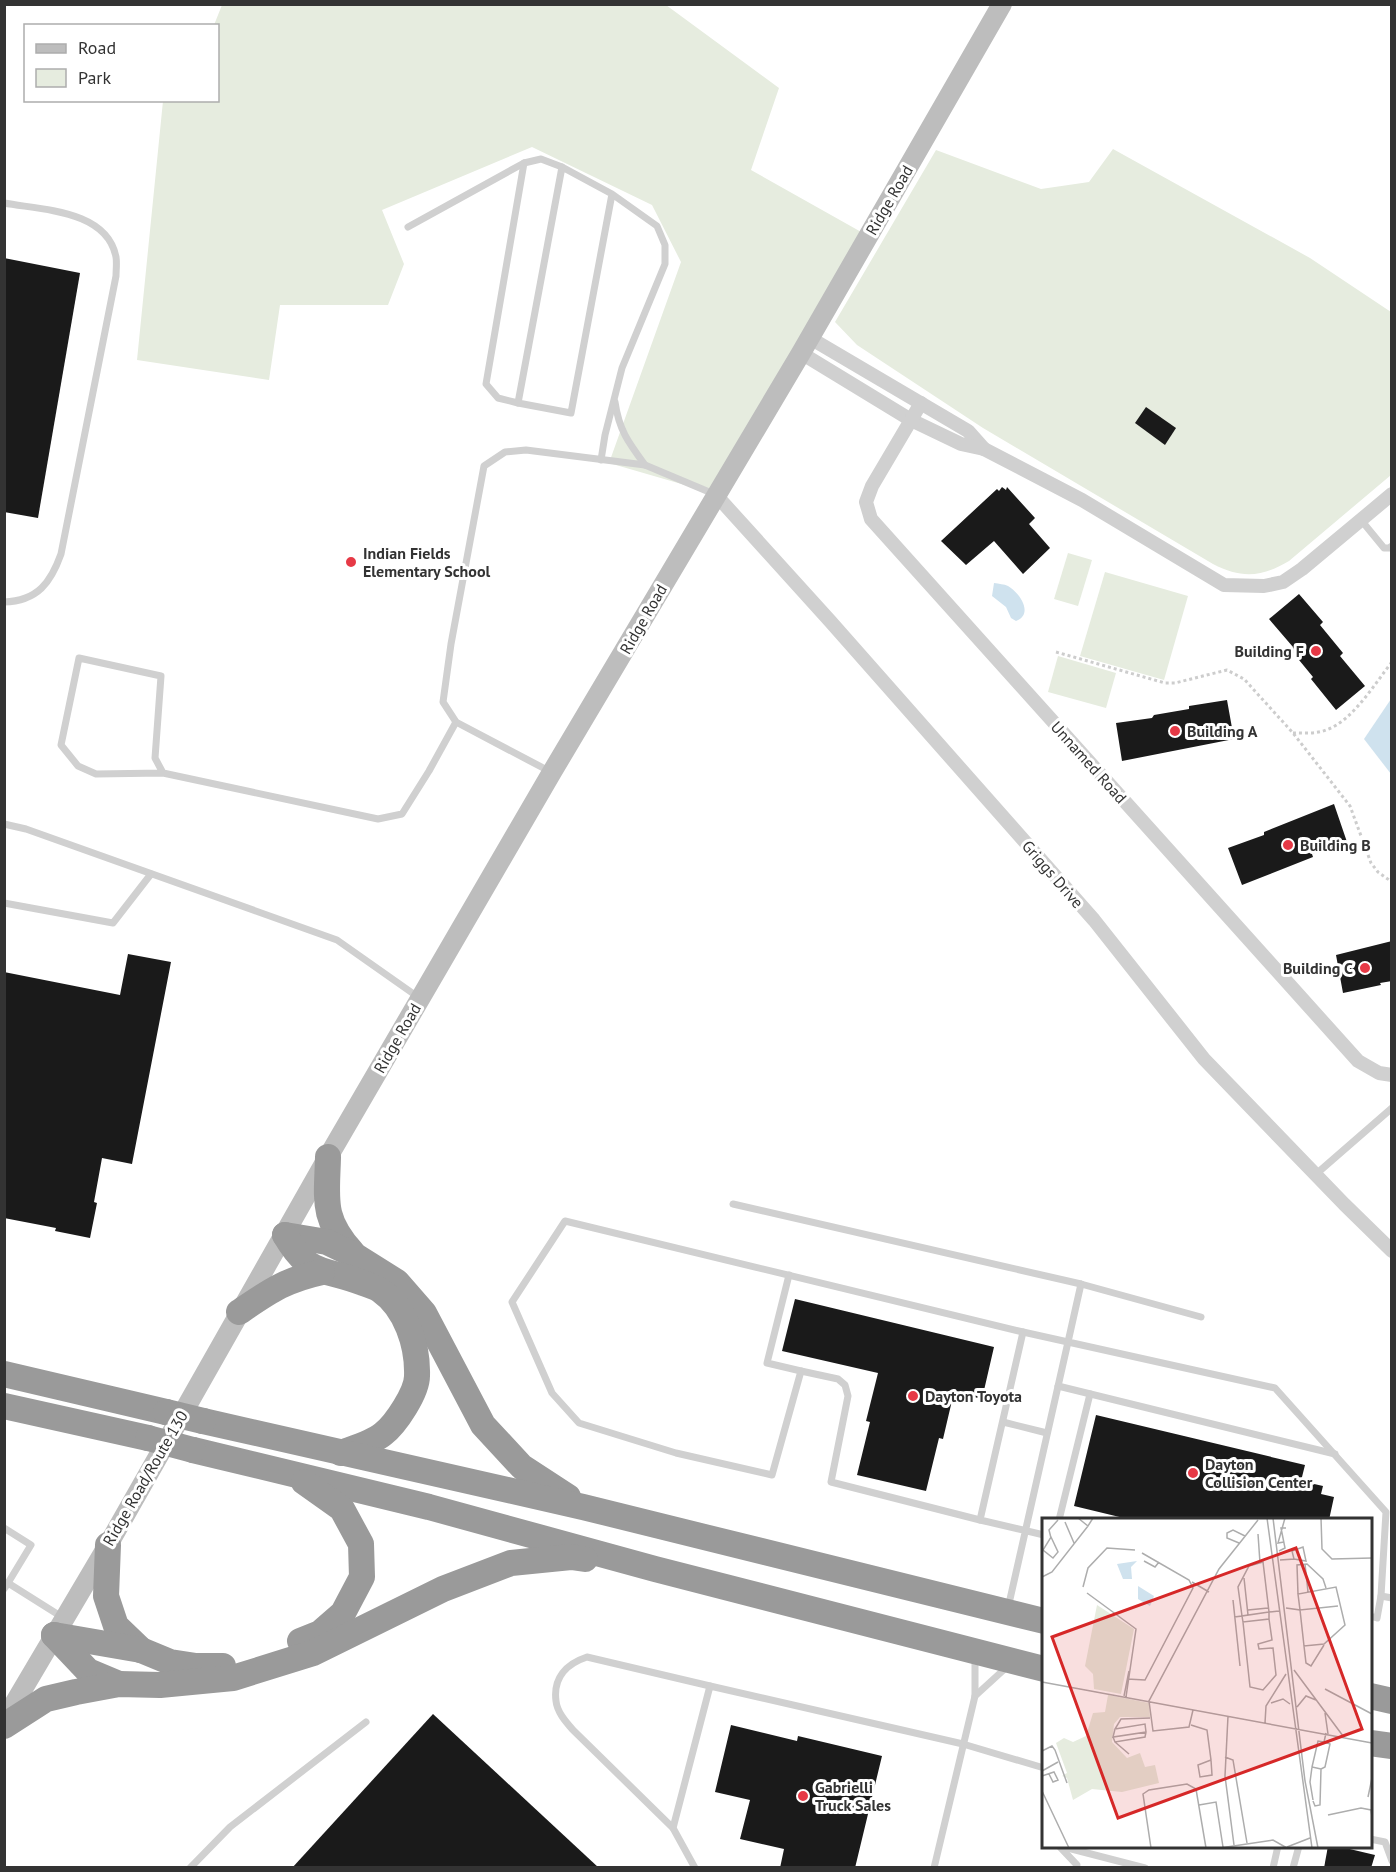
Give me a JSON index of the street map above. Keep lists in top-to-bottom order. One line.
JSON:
{"streets":{"street":["Ridge Road","Unnamed Road","Griggs Drive","Ridge Road/Route 130"]},"crossings":[["Ridge Road","Griggs Drive"],["Ridge Road","Ridge Road/Route 130"]],"places":["Indian Fields Elementary School","Building F","Building A","Building B","Building C","Dayton Toyota","Dayton Collision Center","Gabrielli Truck Sales"],"legend":["Road","Park"]}
